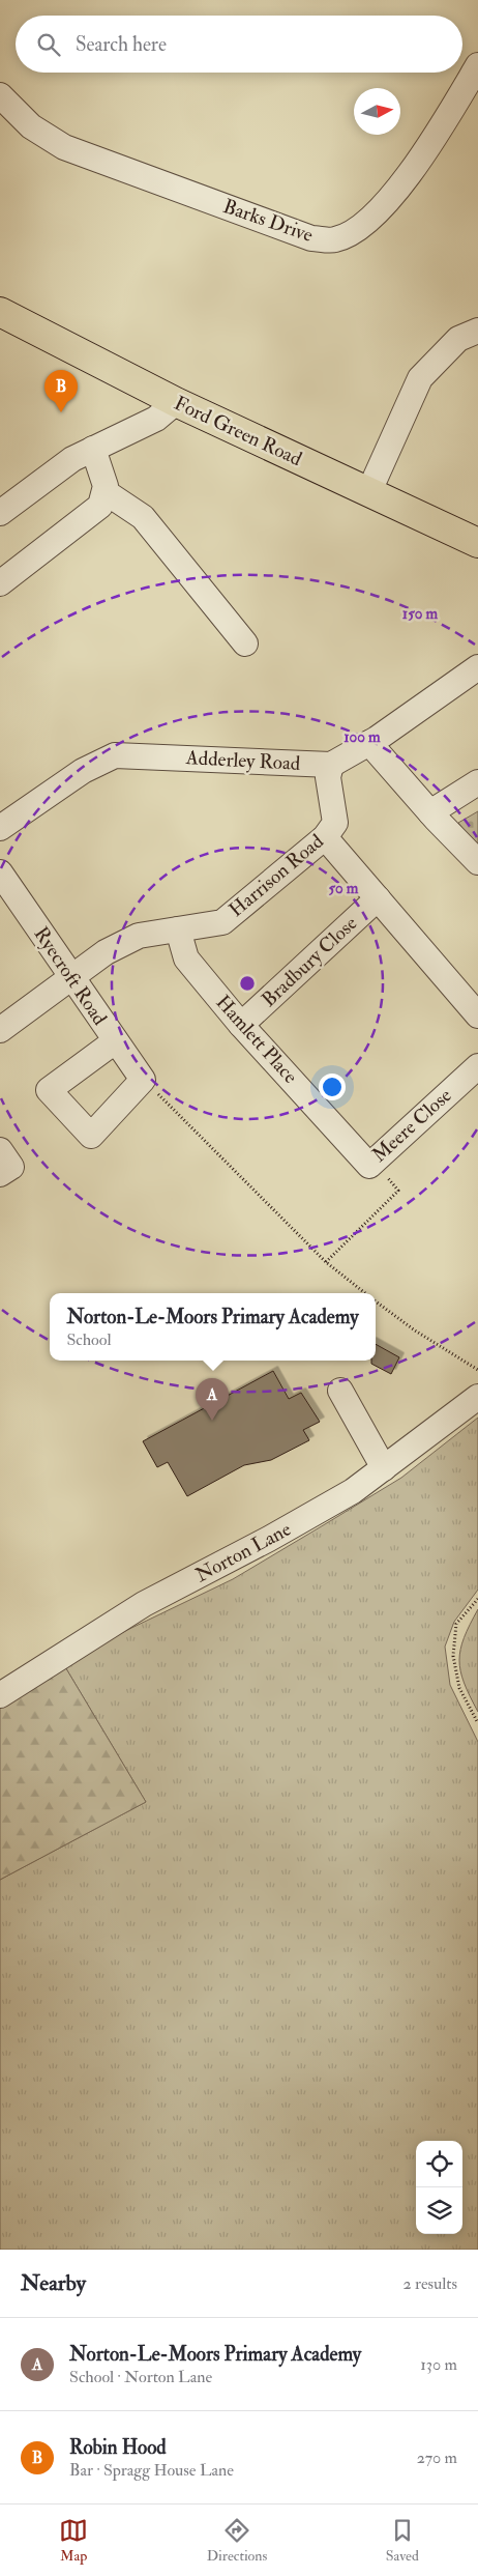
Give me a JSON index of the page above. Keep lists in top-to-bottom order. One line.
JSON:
{"streets":{"main road":["Ford Green Road"],"street":["Barks Drive","Adderley Road","Harrison Road","Bradbury Close","Ryecroft Road","Hamlett Place","Meere Close","Norton Lane"]},"crossings":[["Adderley Road","Harrison Road"],["Harrison Road","Ryecroft Road"],["Harrison Road","Hamlett Place"],["Bradbury Close","Hamlett Place"],["Hamlett Place","Meere Close"]],"north":"right","page":{"search":"Search here","pins":["B","A"],"popup":["Norton-Le-Moors Primary Academy","School"],"heading":["Nearby","2 results"],"list":[{"mark":"A","name":"Norton-Le-Moors Primary Academy","note":"School · Norton Lane","value":"130 m"},{"mark":"B","name":"Robin Hood","note":"Bar · Spragg House Lane","value":"270 m"}],"nav":["Map","Directions","Saved"]},"rings":["150 m","100 m","50 m"]}
